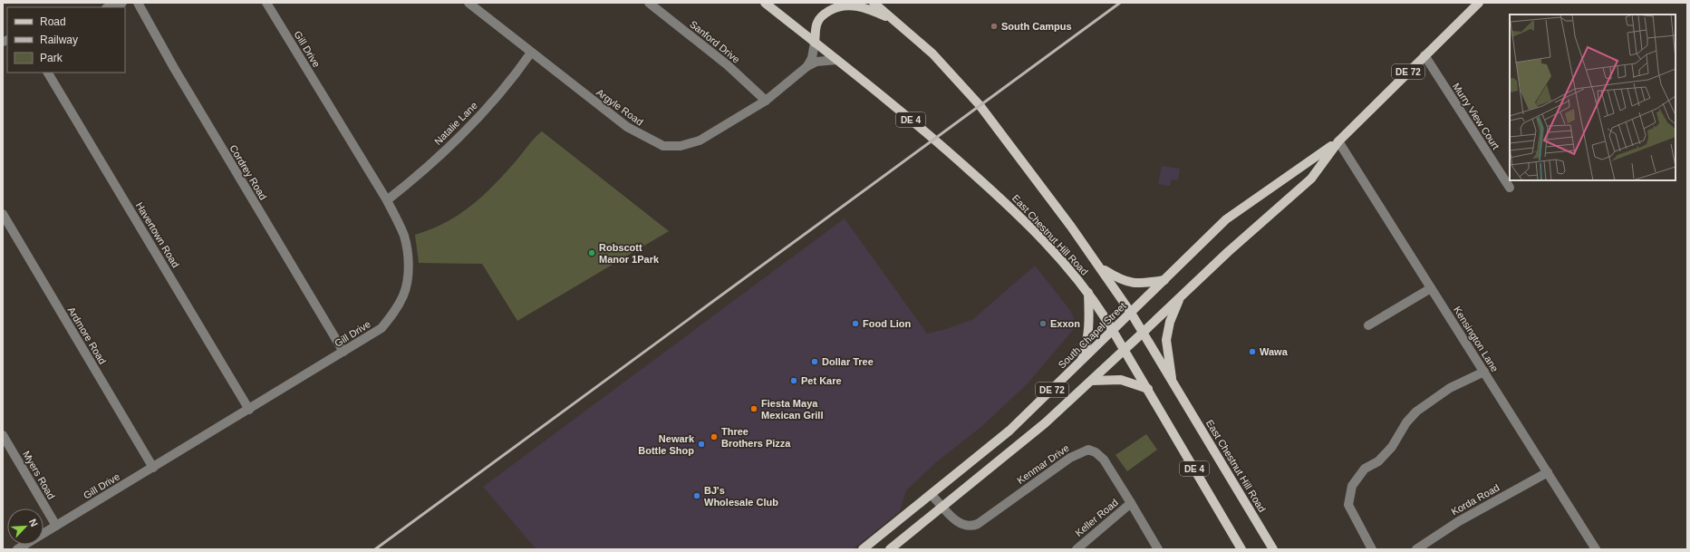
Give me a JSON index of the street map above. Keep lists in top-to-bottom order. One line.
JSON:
{"streets":{"main road":["DE 72","DE 4","East Chestnut Hill Road","South Chapel Street"],"street":["Sanford Drive","Gill Drive","Argyle Road","Murry View Court","Natalie Lane","Cordrey Road","Havertown Road","Ardmore Road","Kensington Lane","Kenmar Drive","Myers Road","Korda Road","Keller Road"]},"crossings":[["Sanford Drive","Argyle Road"],["Gill Drive","Natalie Lane"],["Gill Drive","Cordrey Road"],["Gill Drive","Havertown Road"],["Gill Drive","Ardmore Road"],["Gill Drive","Myers Road"],["Argyle Road","Natalie Lane"],["Argyle Road","East Chestnut Hill Road"],["Murry View Court","South Chapel Street"],["East Chestnut Hill Road","South Chapel Street"],["South Chapel Street","Kensington Lane"],["South Chapel Street","Kenmar Drive"],["Kensington Lane","Korda Road"],["Kenmar Drive","Keller Road"]],"places":["South Campus","Robscott Manor 1Park","Food Lion","Exxon","Wawa","Dollar Tree","Pet Kare","Fiesta Maya Mexican Grill","Three Brothers Pizza","Newark Bottle Shop","BJ's Wholesale Club"],"legend":["Road","Railway","Park"],"north":"top right"}
